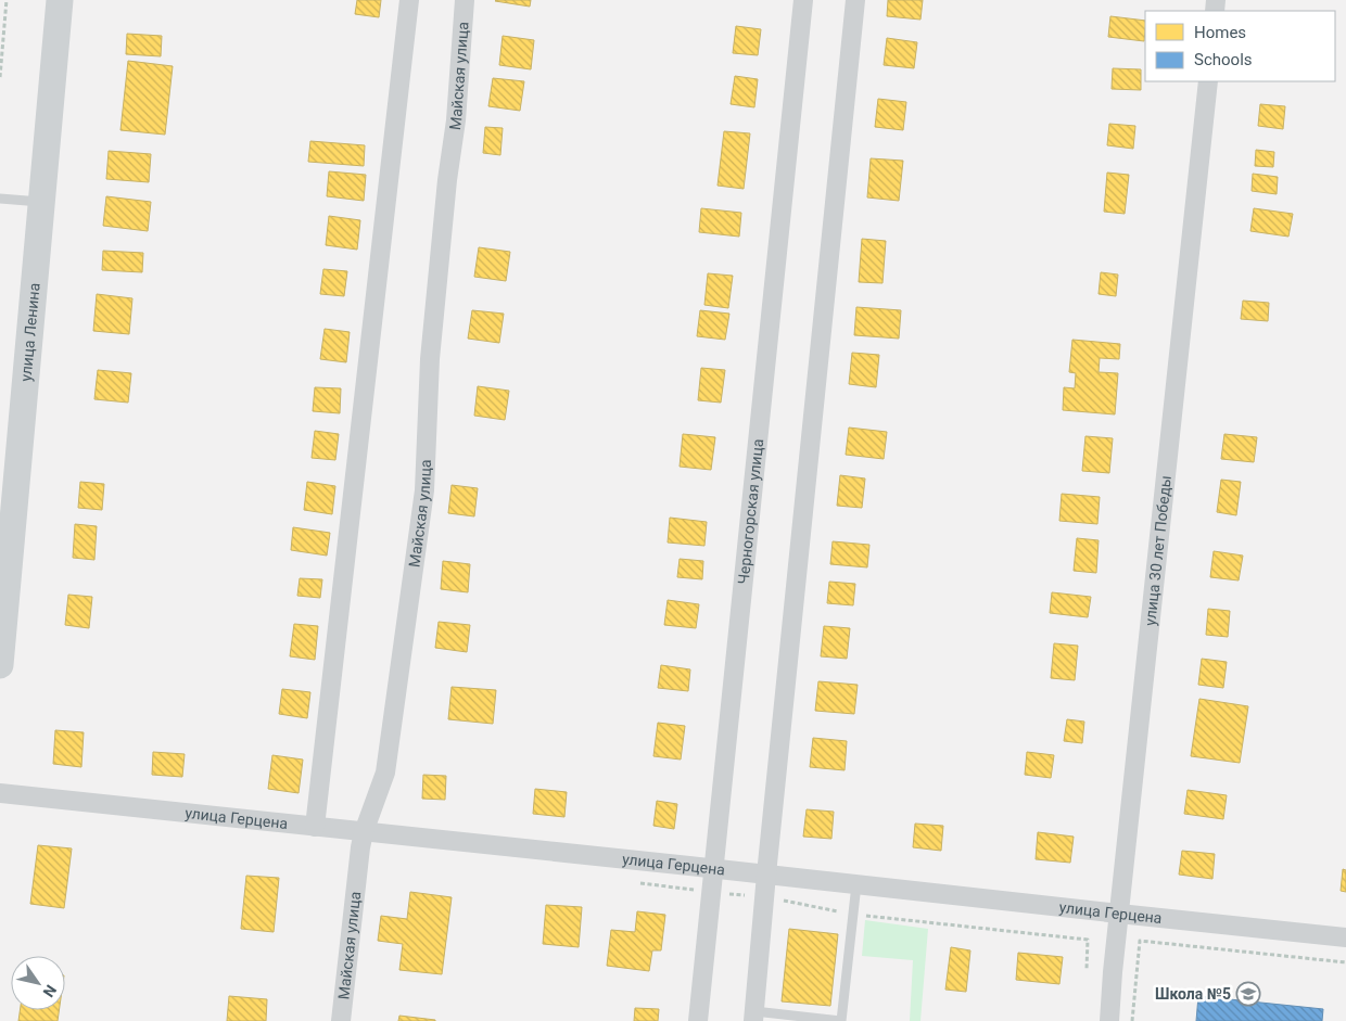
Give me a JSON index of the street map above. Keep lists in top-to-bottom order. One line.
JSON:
{"streets":{"street":["Майская улица","улица Ленина","Черногорская улица","улица 30 лет Победы","улица Герцена"]},"crossings":[["Майская улица","улица Герцена"],["Черногорская улица","улица Герцена"],["улица 30 лет Победы","улица Герцена"]],"places":{"school or university":["Школа №5"]},"legend":["Homes","Schools"],"north":"bottom right"}
